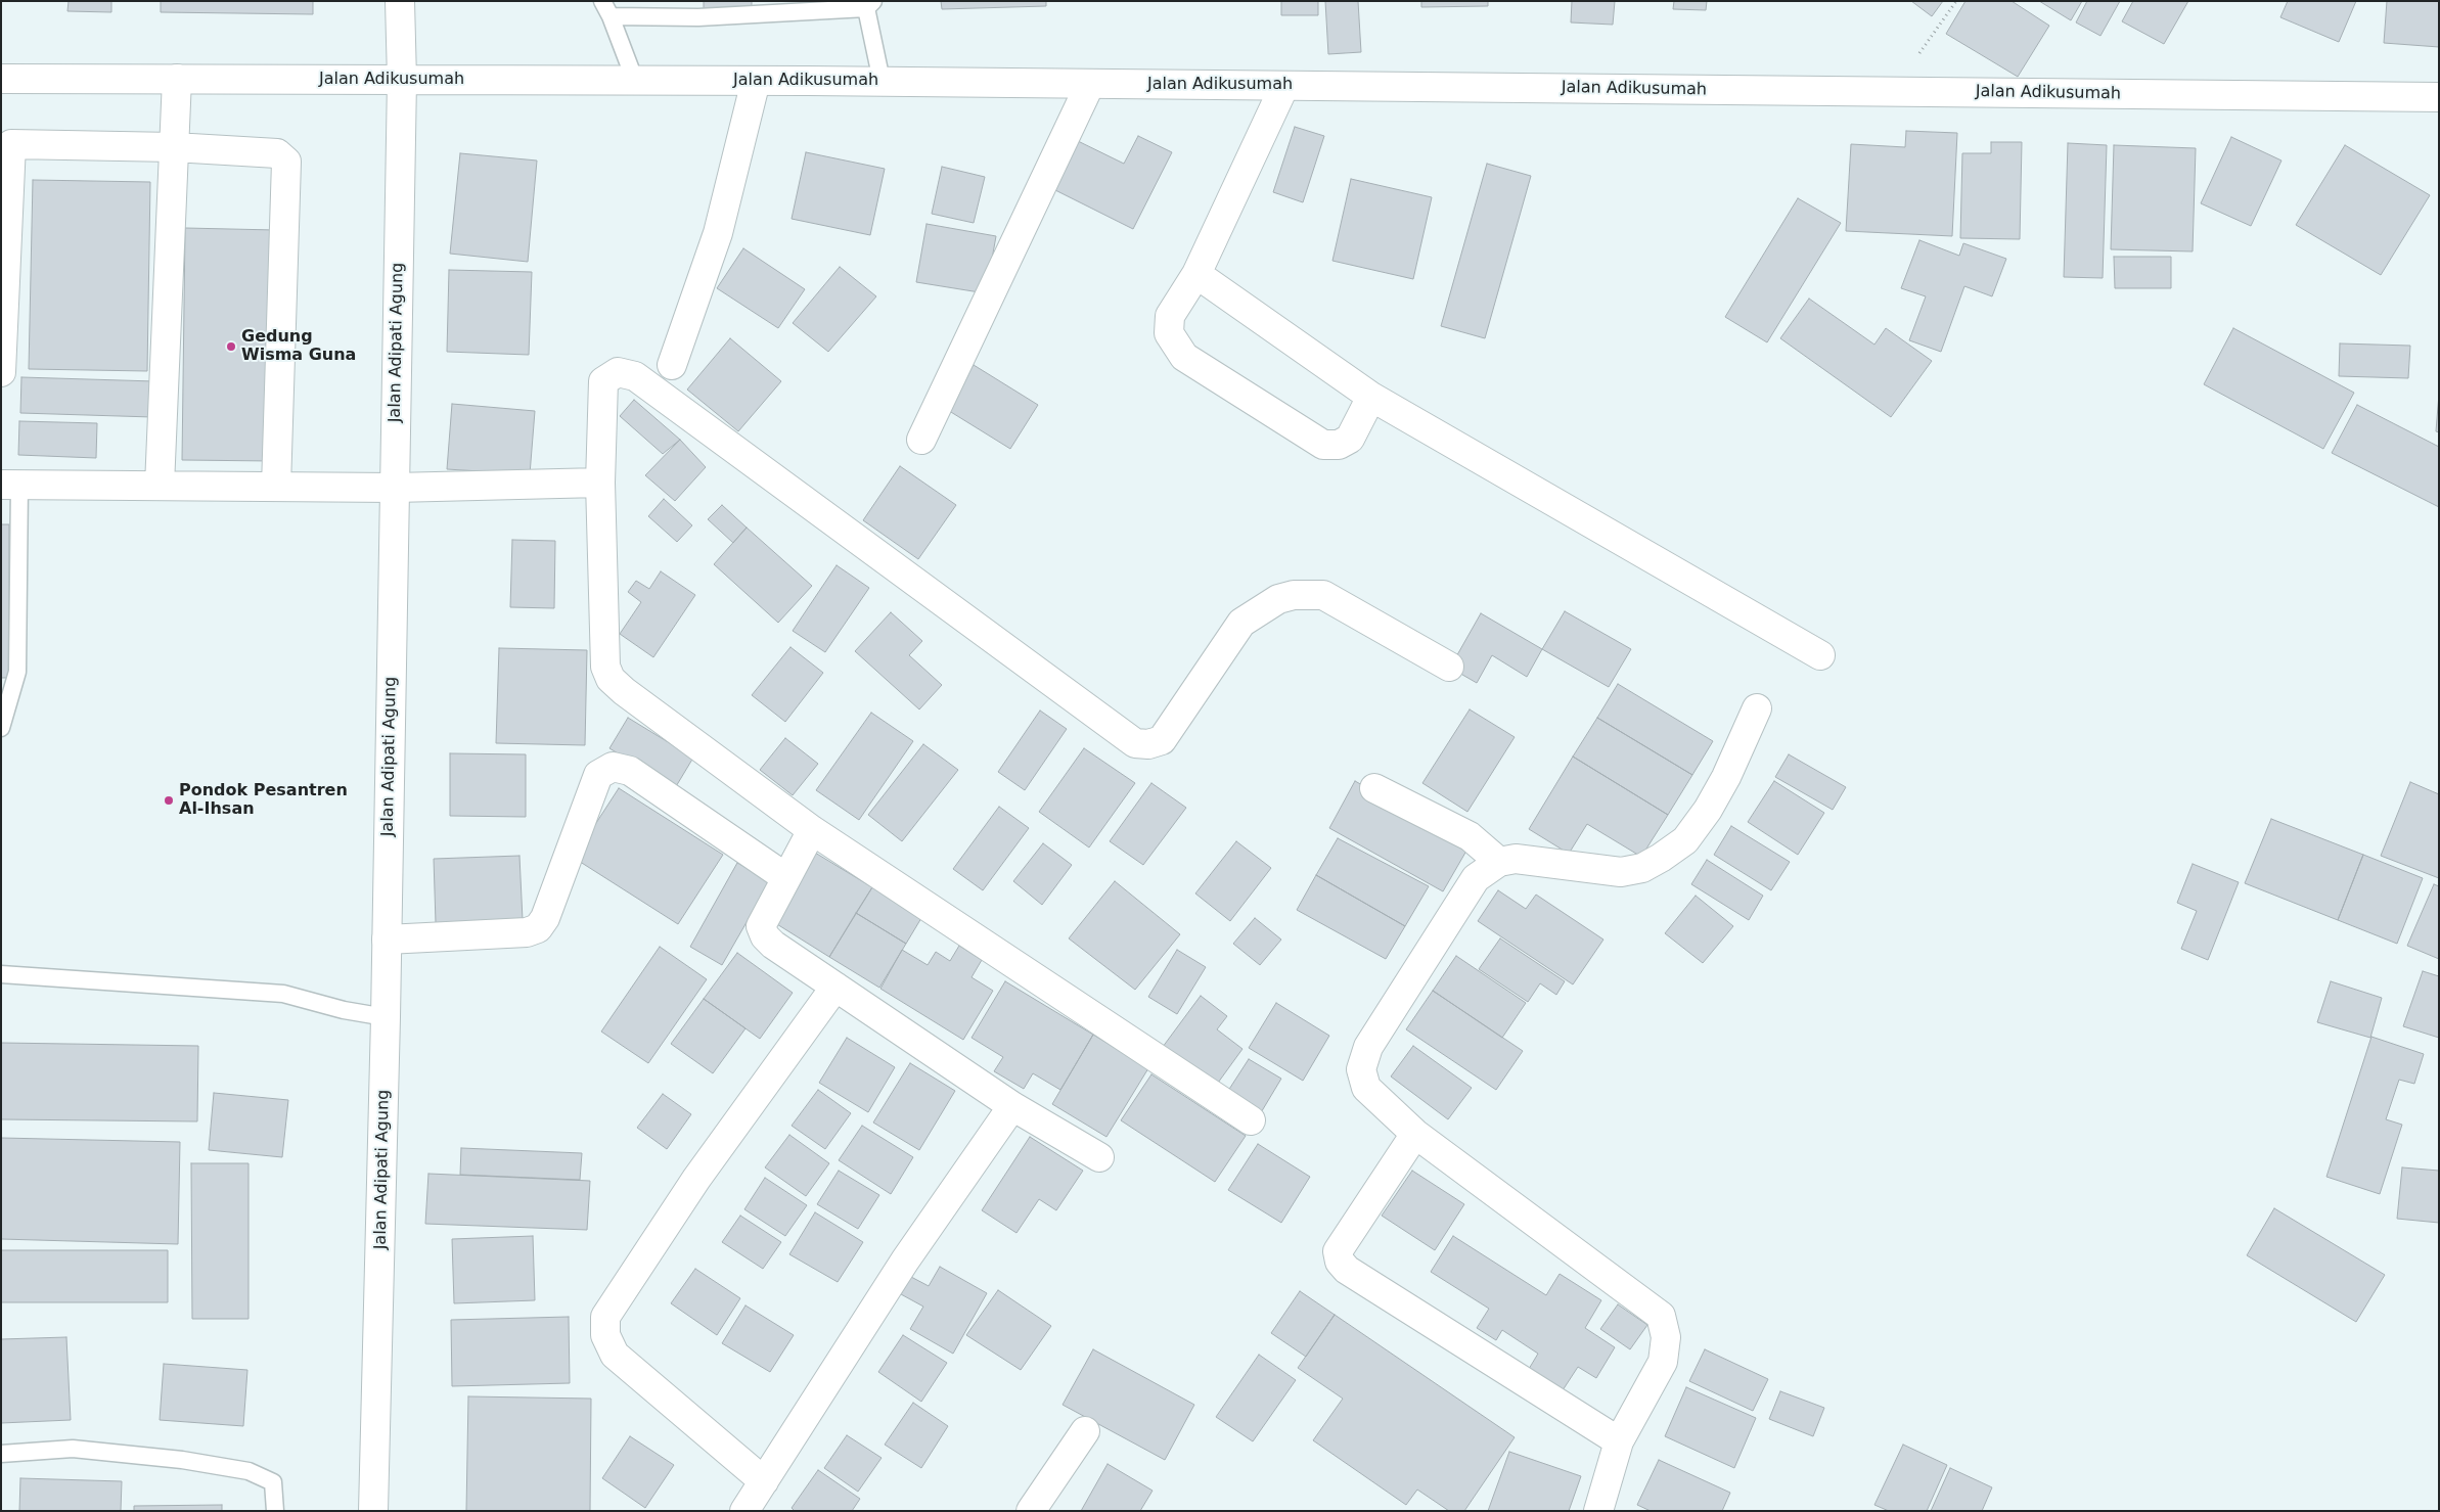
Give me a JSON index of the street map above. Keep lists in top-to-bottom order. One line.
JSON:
{"streets":{"street":["Jalan Adikusumah","Jalan Adipati Agung"]},"crossings":[["Jalan Adikusumah","Jalan Adipati Agung"]],"places":["Gedung Wisma Guna","Pondok Pesantren Al-Ihsan"]}
